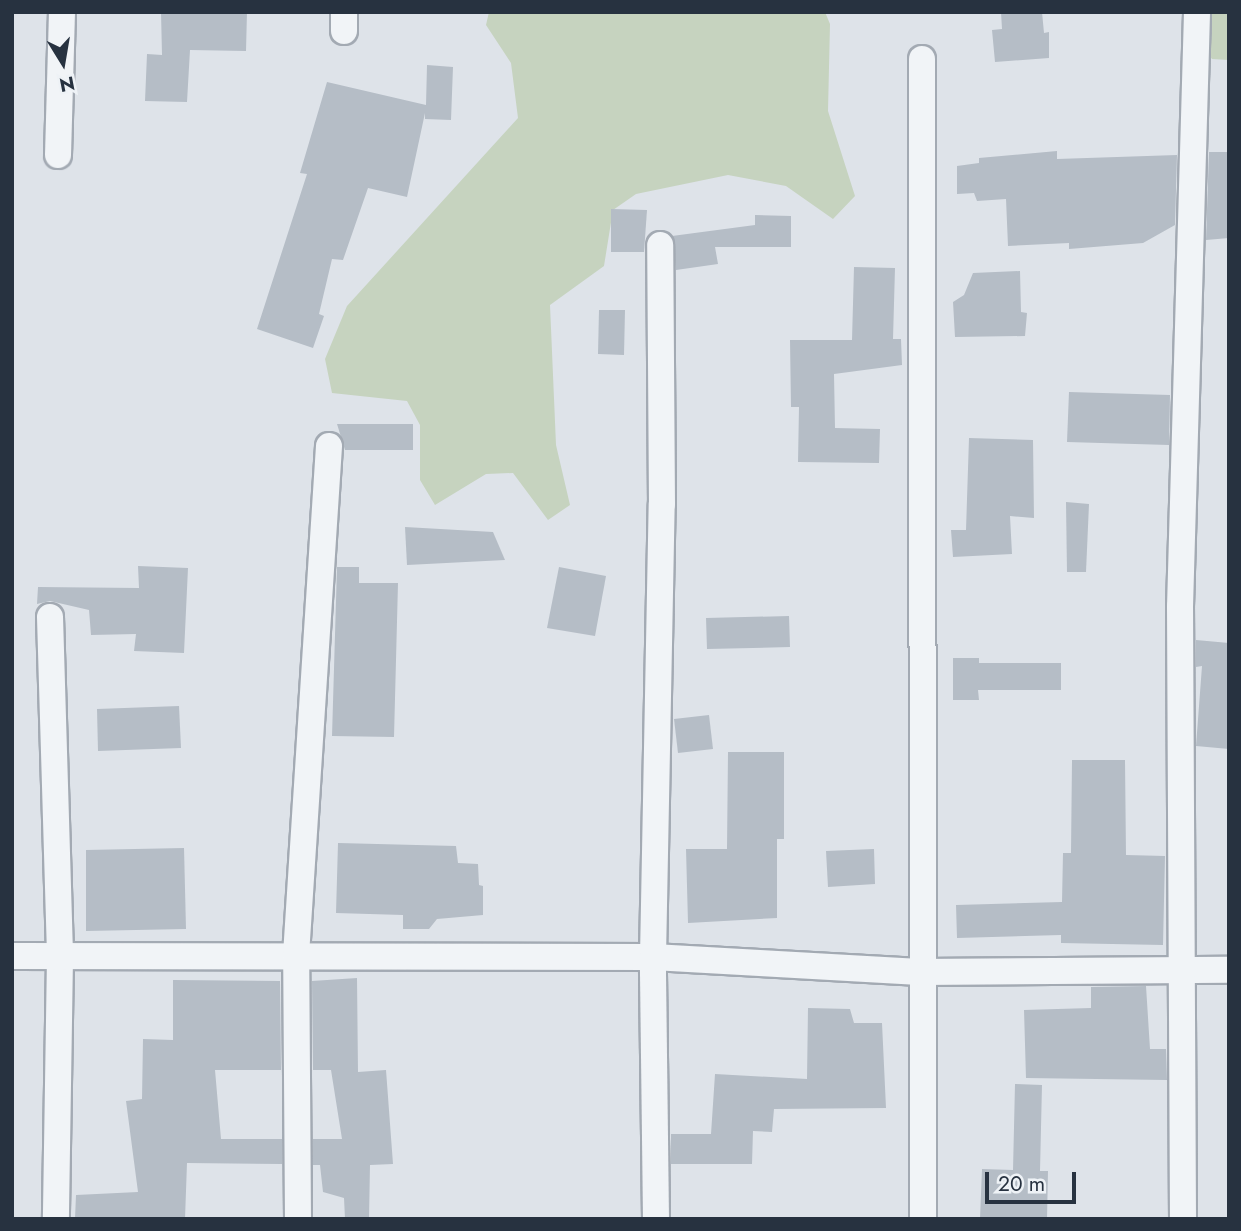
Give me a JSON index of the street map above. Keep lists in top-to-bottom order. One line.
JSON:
{"scale_bar":"20 m","north":"bottom"}
